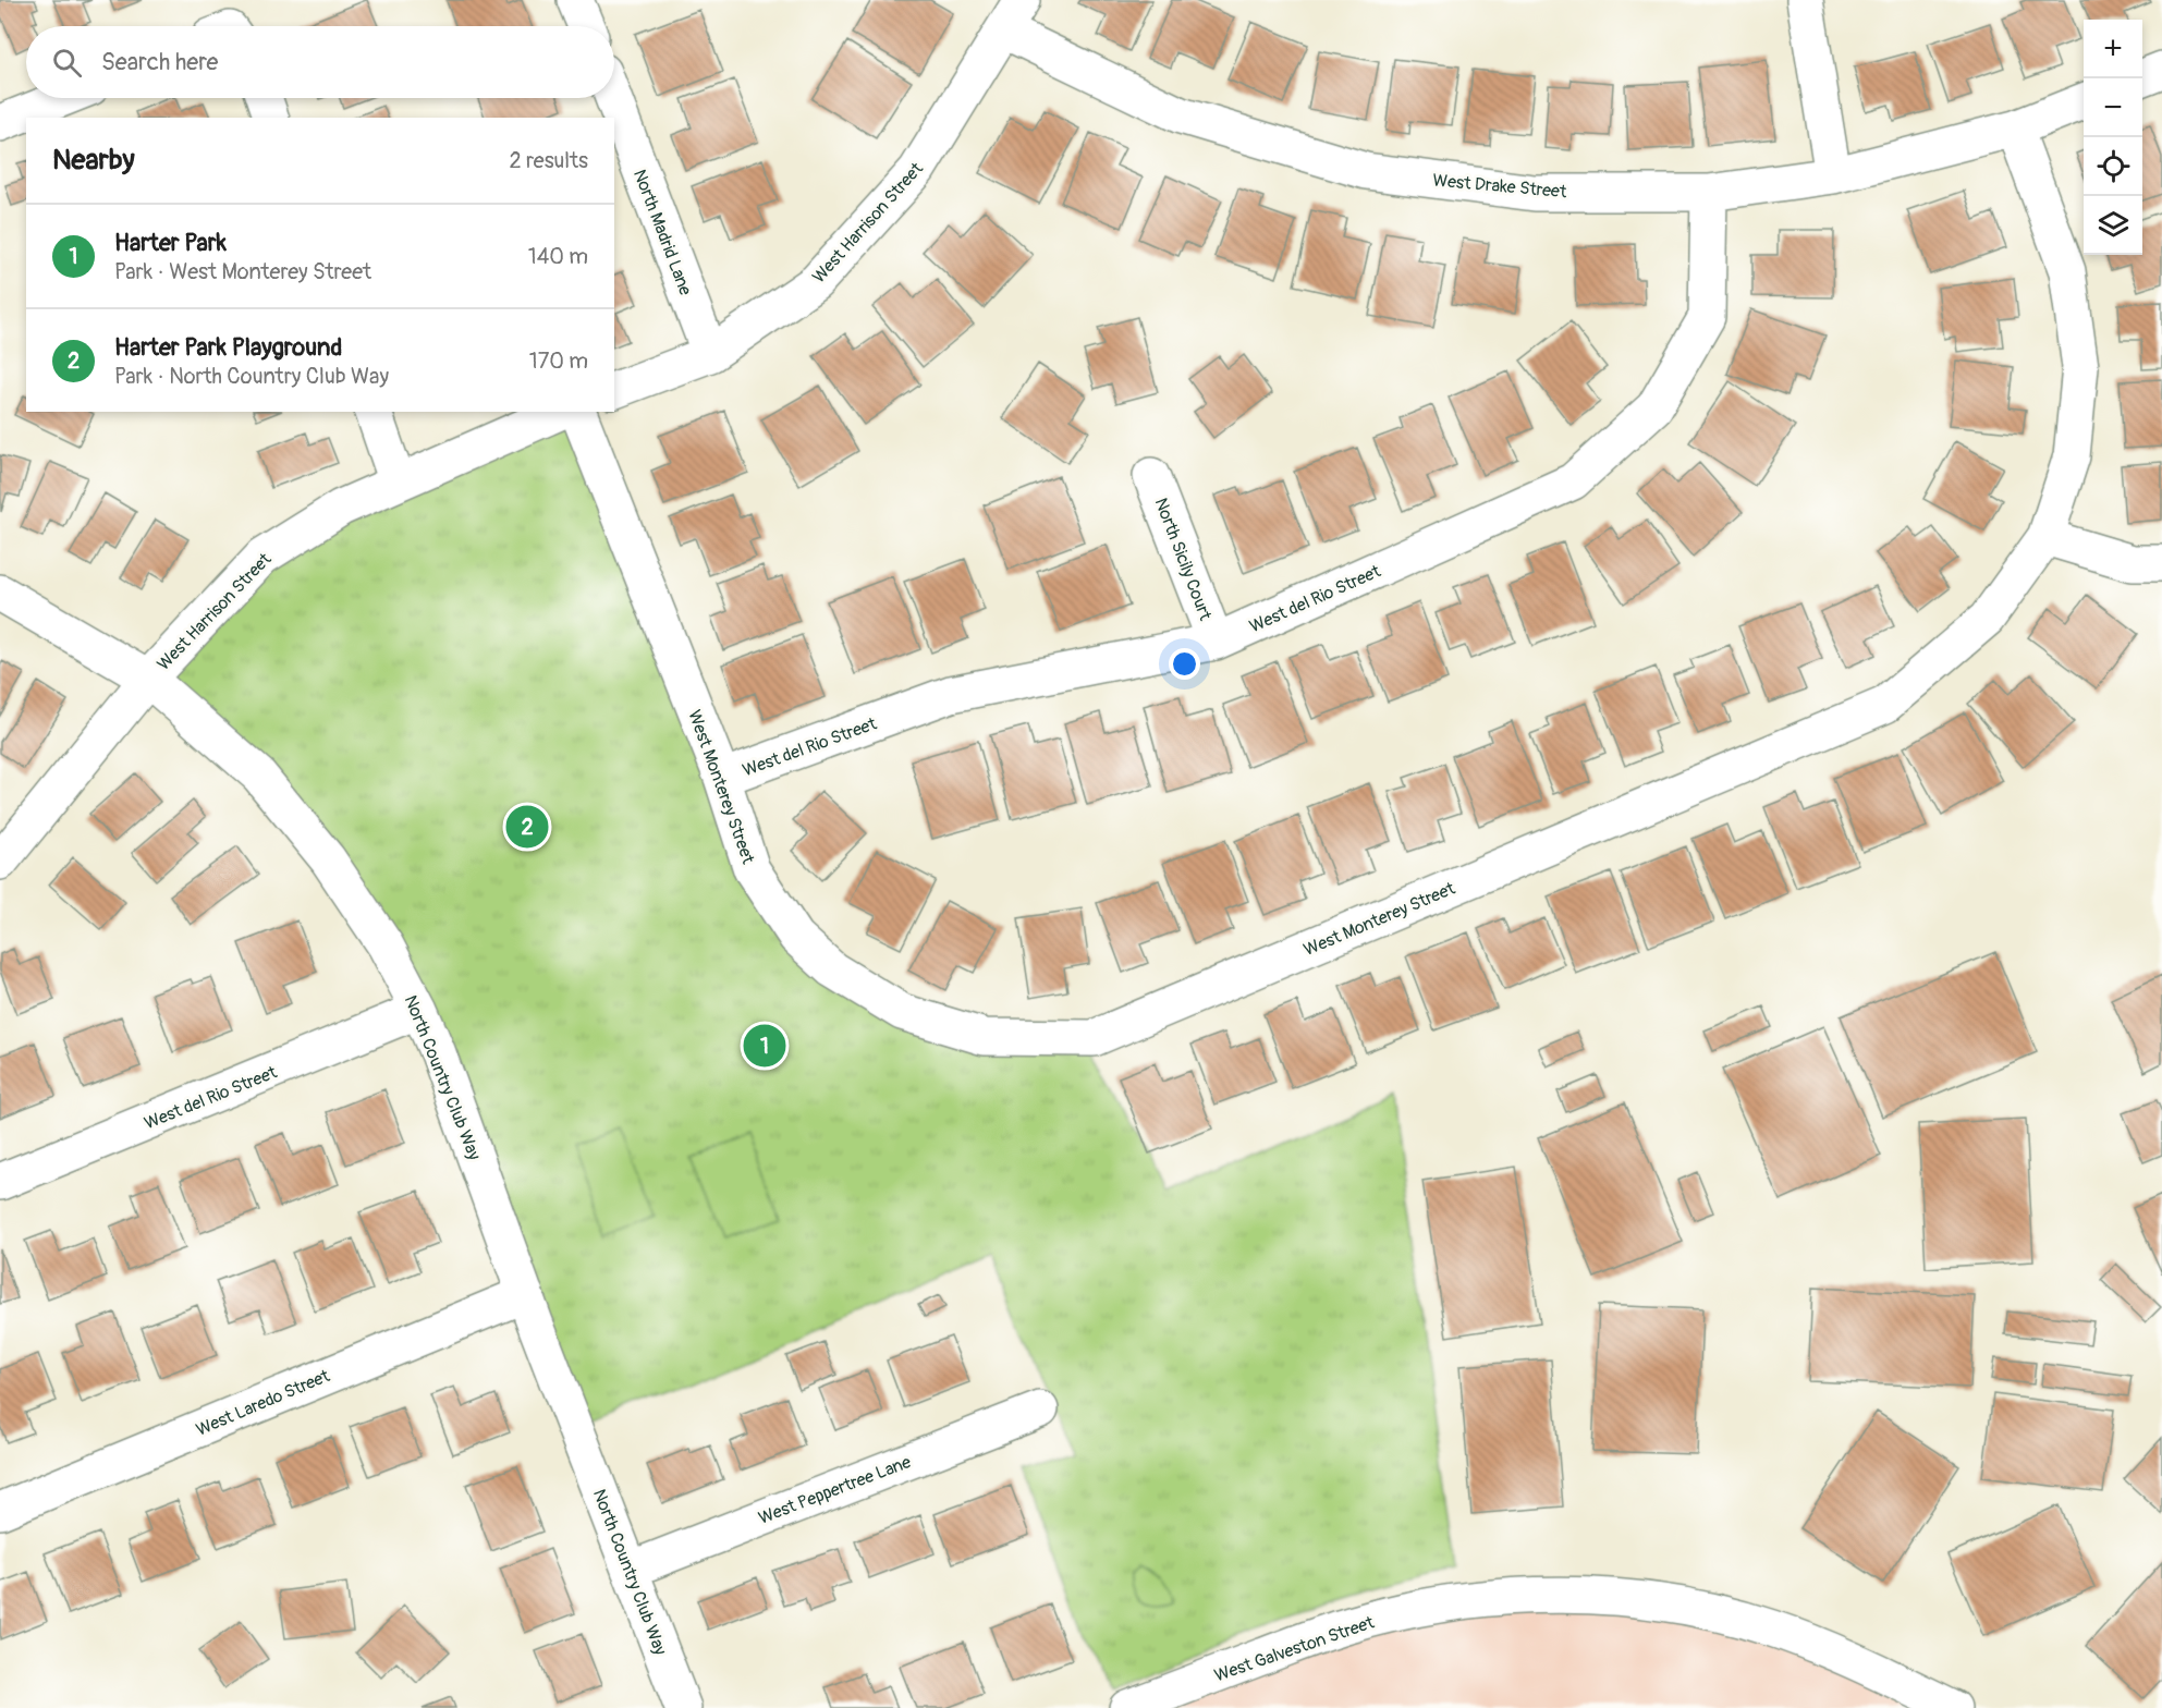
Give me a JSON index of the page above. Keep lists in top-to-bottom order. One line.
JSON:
{"streets":{"street":["West Drake Street","West Harrison Street","North Madrid Lane","North Sicily Court","West del Rio Street","West Monterey Street","North Country Club Way","West Laredo Street","West Peppertree Lane","West Galveston Street"]},"crossings":[["West Drake Street","West Harrison Street"],["West Drake Street","West del Rio Street"],["West Drake Street","West Monterey Street"],["West Harrison Street","North Madrid Lane"],["West Harrison Street","North Country Club Way"],["North Sicily Court","West del Rio Street"],["West del Rio Street","West Monterey Street"],["West del Rio Street","North Country Club Way"],["North Country Club Way","West Laredo Street"],["North Country Club Way","West Peppertree Lane"]],"page":{"map_buttons":["+","−"],"search":"Search here","heading":["Nearby","2 results"],"list":[{"mark":"1","name":"Harter Park","note":"Park · West Monterey Street","value":"140 m"},{"mark":"2","name":"Harter Park Playground","note":"Park · North Country Club Way","value":"170 m"}],"pins":["2","1"]}}
